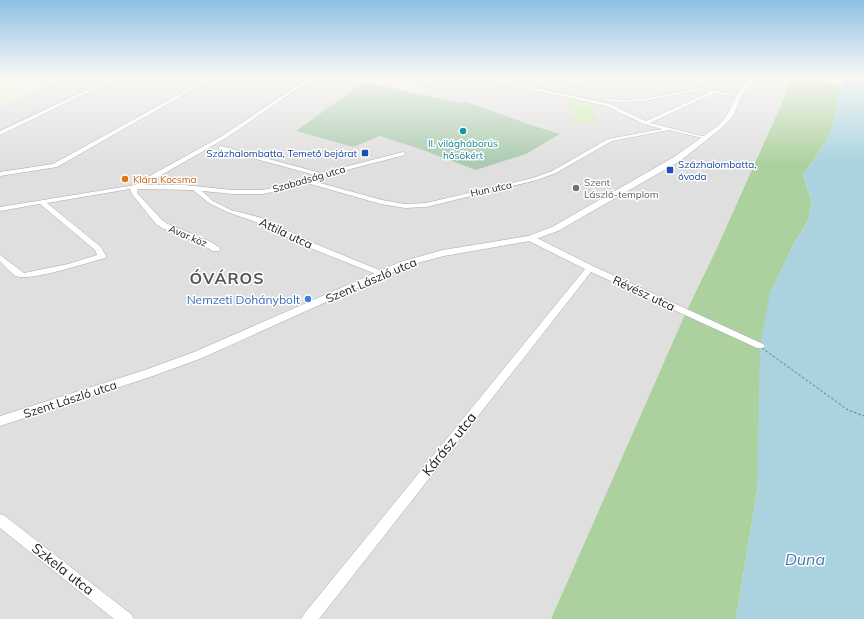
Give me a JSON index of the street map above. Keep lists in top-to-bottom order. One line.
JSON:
{"streets":{"street":["Szabadság utca","Hun utca","Attila utca","Avar köz","Szent László utca","Révész utca","Kárász utca","Szkela utca"]},"crossings":[["Szabadság utca","Hun utca"],["Szabadság utca","Attila utca"],["Szabadság utca","Avar köz"],["Attila utca","Szent László utca"],["Szent László utca","Révész utca"],["Révész utca","Kárász utca"]],"districts":["ÓVÁROS"],"water":["Duna"],"places":{"other":["II. világháborús hősökért","Klára Kocsma","Szent László-templom","Nemzeti Dohánybolt"],"transit":["Százhalombatta, Temető bejárat","Százhalombatta, óvoda"]}}
